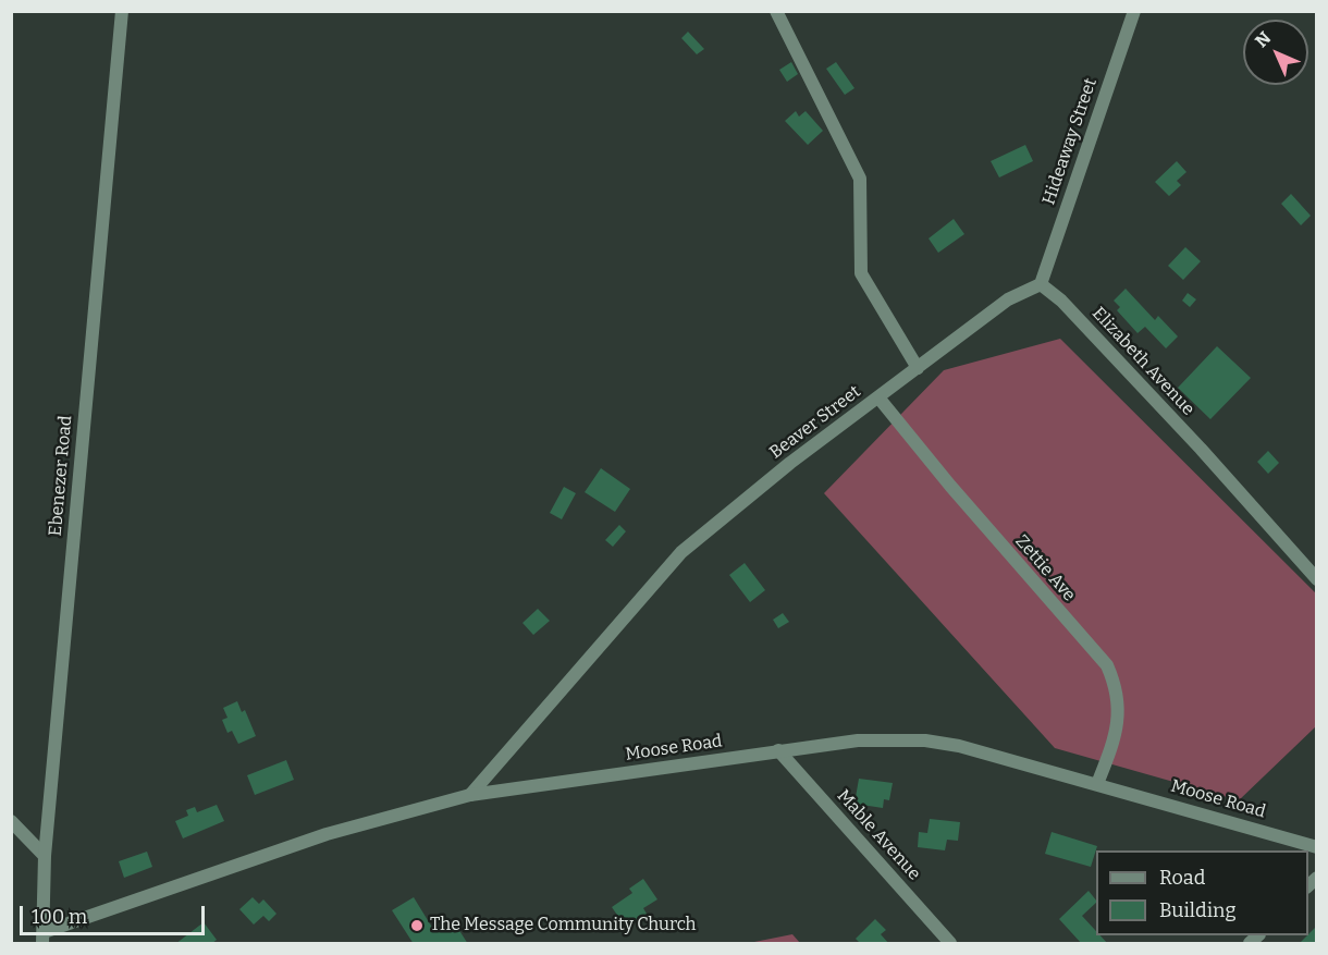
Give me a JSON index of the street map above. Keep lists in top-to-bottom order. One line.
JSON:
{"streets":{"street":["Hideaway Street","Elizabeth Avenue","Beaver Street","Ebenezer Road","Zettie Ave","Moose Road","Mable Avenue"]},"crossings":[["Hideaway Street","Elizabeth Avenue"],["Beaver Street","Zettie Ave"],["Beaver Street","Moose Road"],["Ebenezer Road","Moose Road"],["Zettie Ave","Moose Road"],["Moose Road","Mable Avenue"]],"places":["The Message Community Church"],"legend":["Road","Building"],"scale_bar":"100 m","north":"top left"}
